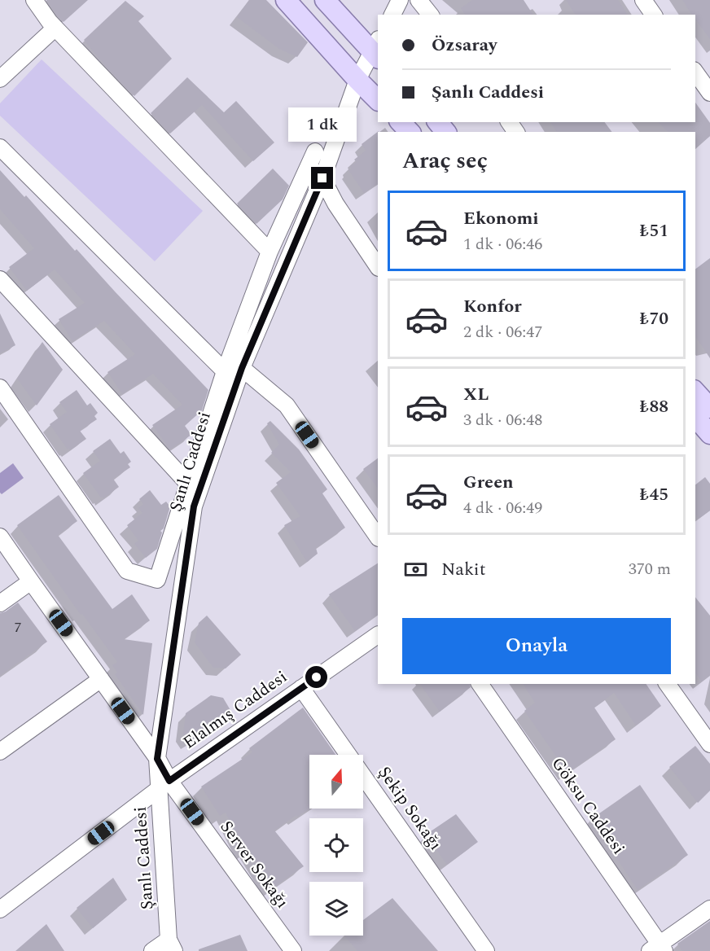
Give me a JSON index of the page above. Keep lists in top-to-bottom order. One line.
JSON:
{"streets":{"street":["Şanlı Caddesi","Elalmış Caddesi","Göksu Caddesi","Şekip Sokağı","Server Sokağı"]},"crossings":[["Şanlı Caddesi","Elalmış Caddesi"],["Şanlı Caddesi","Server Sokağı"],["Elalmış Caddesi","Şekip Sokağı"],["Elalmış Caddesi","Server Sokağı"]],"house_numbers":["7"],"north":"top","page":{"banner":["Özsaray","Şanlı Caddesi"],"bubble":"1 dk","heading":"Araç seç","list":[{"name":"Ekonomi","note":"1 dk · 06:46","value":"₺51"},{"name":"Konfor","note":"2 dk · 06:47","value":"₺70"},{"name":"XL","note":"3 dk · 06:48","value":"₺88"},{"name":"Green","note":"4 dk · 06:49","value":"₺45"}],"pay":["Nakit","370 m"],"buttons":"Onayla"}}
